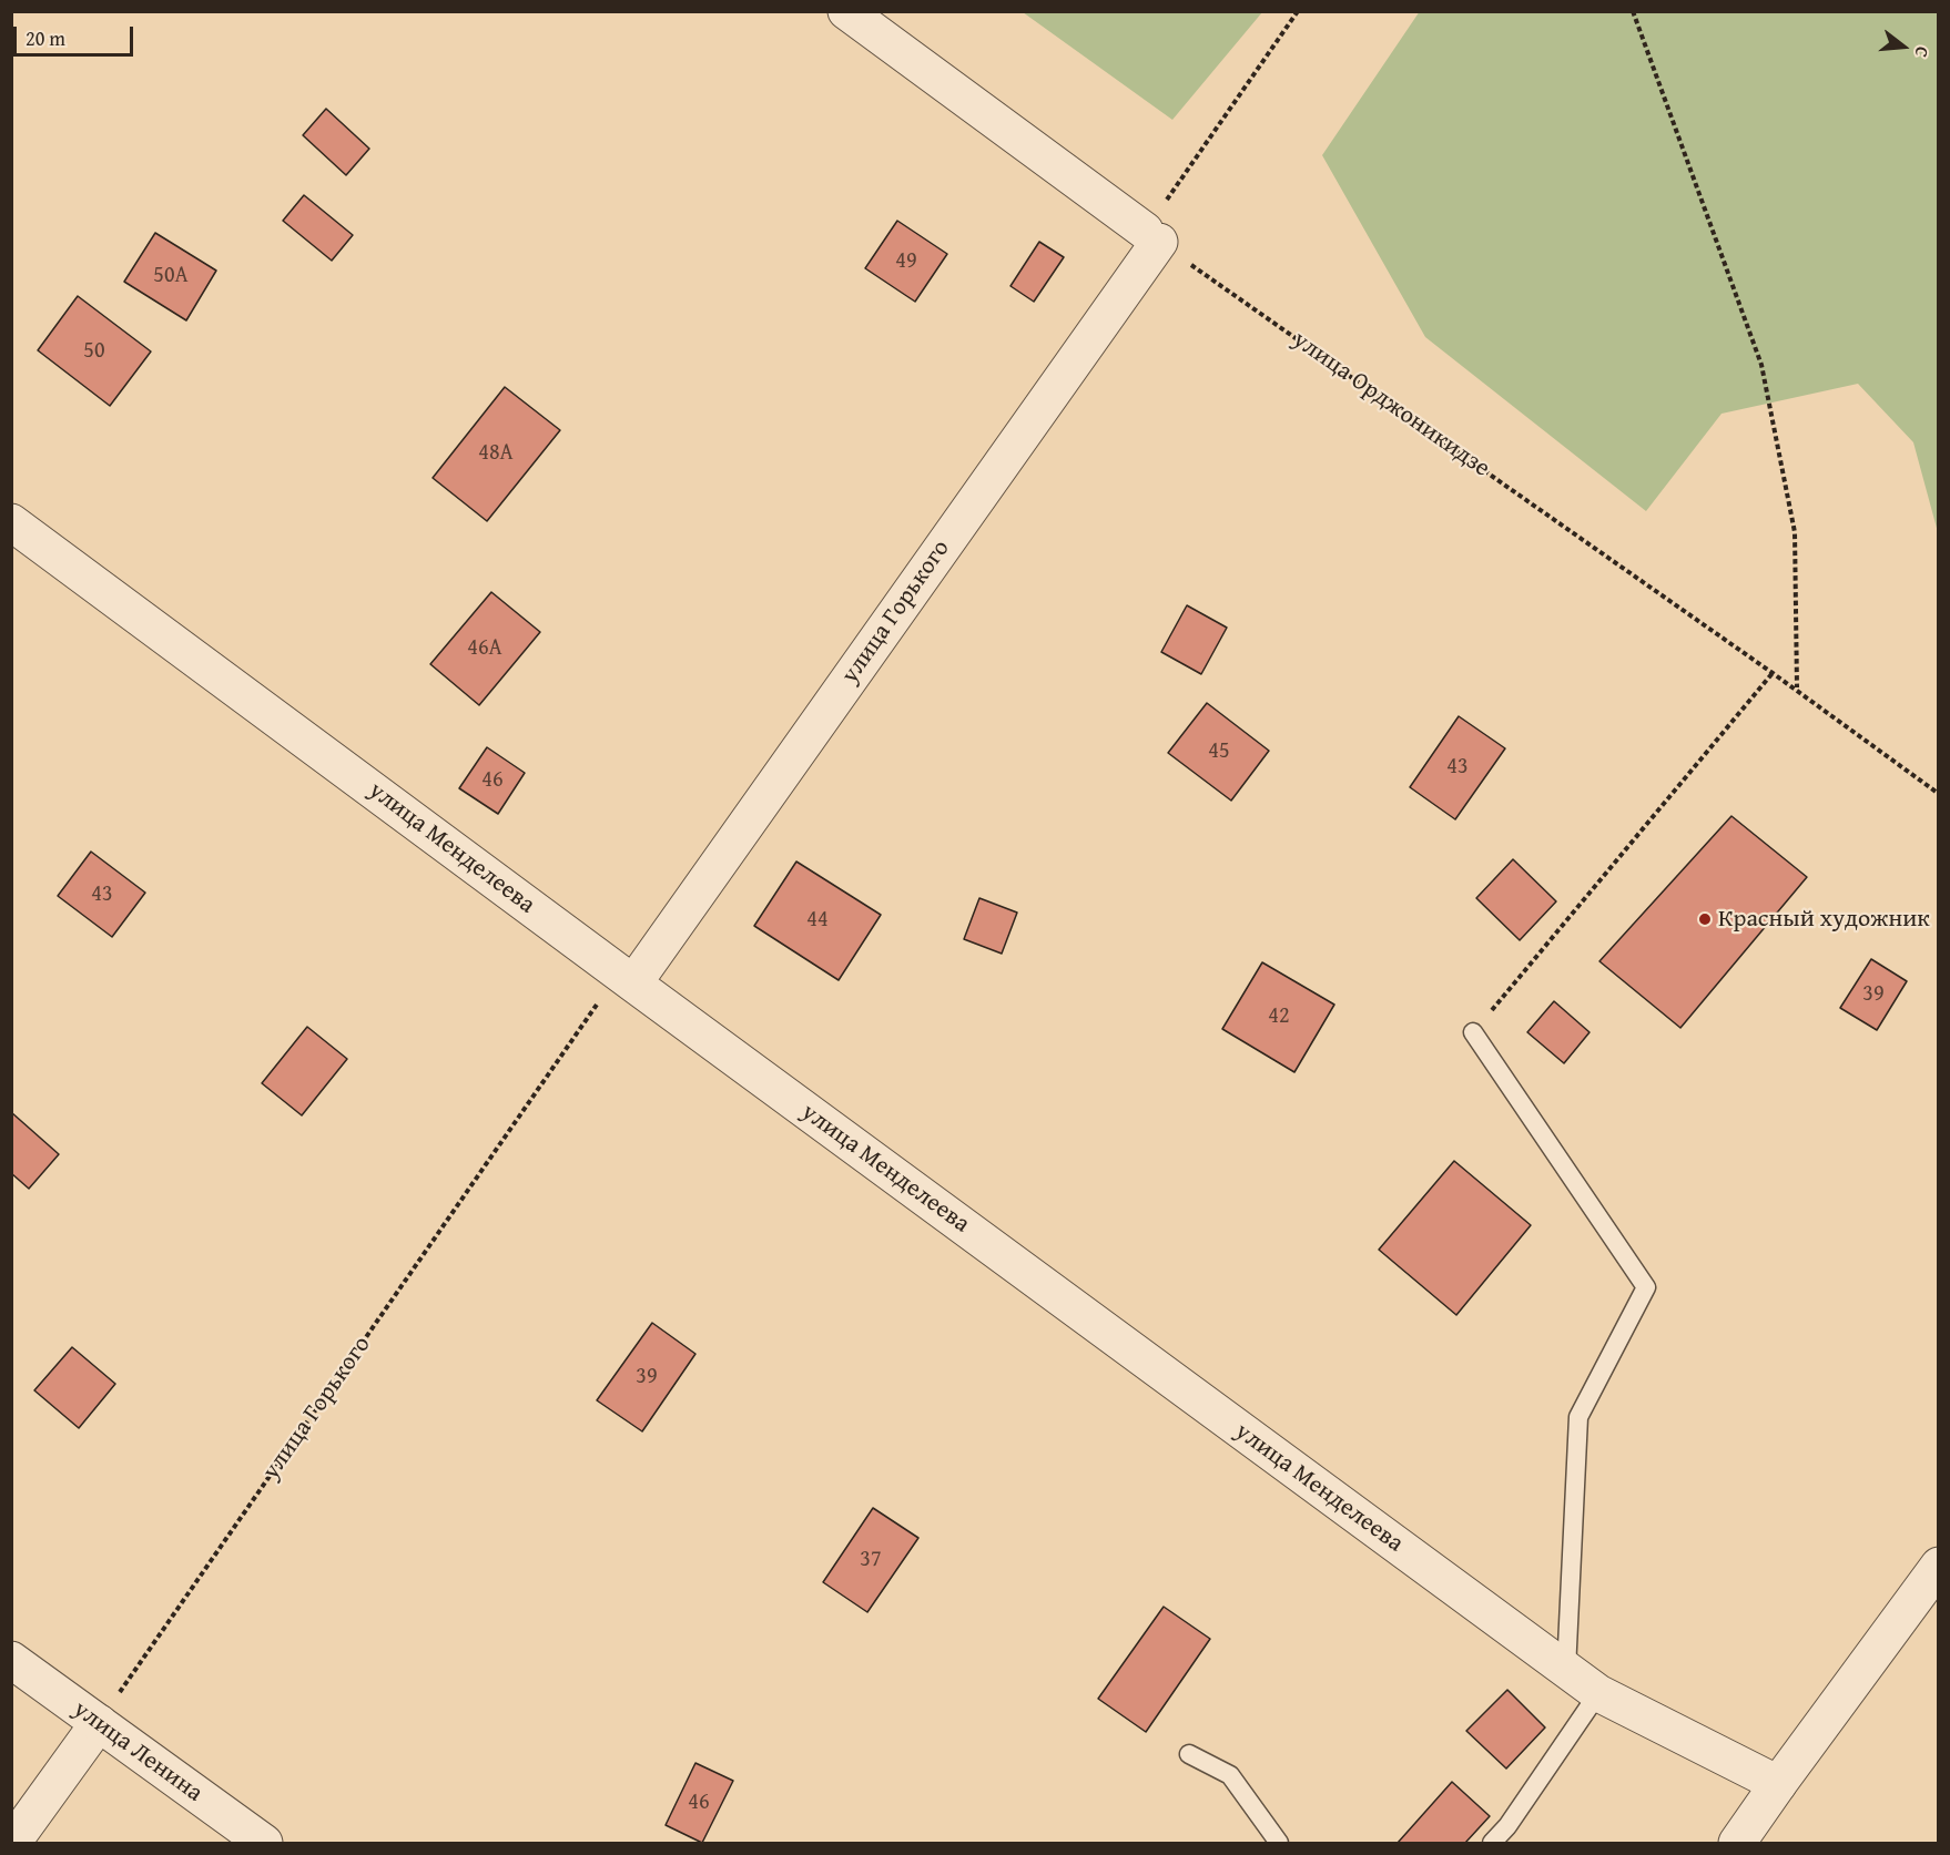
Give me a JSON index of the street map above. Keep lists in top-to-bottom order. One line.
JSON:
{"streets":{"street":["улица Горького","улица Менделеева","улица Ленина"],"path":["улица Орджоникидзе"]},"crossings":[["улица Орджоникидзе","улица Горького"],["улица Горького","улица Менделеева"],["улица Горького","улица Ленина"]],"places":["Красный художник"],"house_numbers":["49","50А","50","48А","46А","45","43","46","43","44","39","42","39","37","46"],"scale_bar":"20 m","north":"right"}
